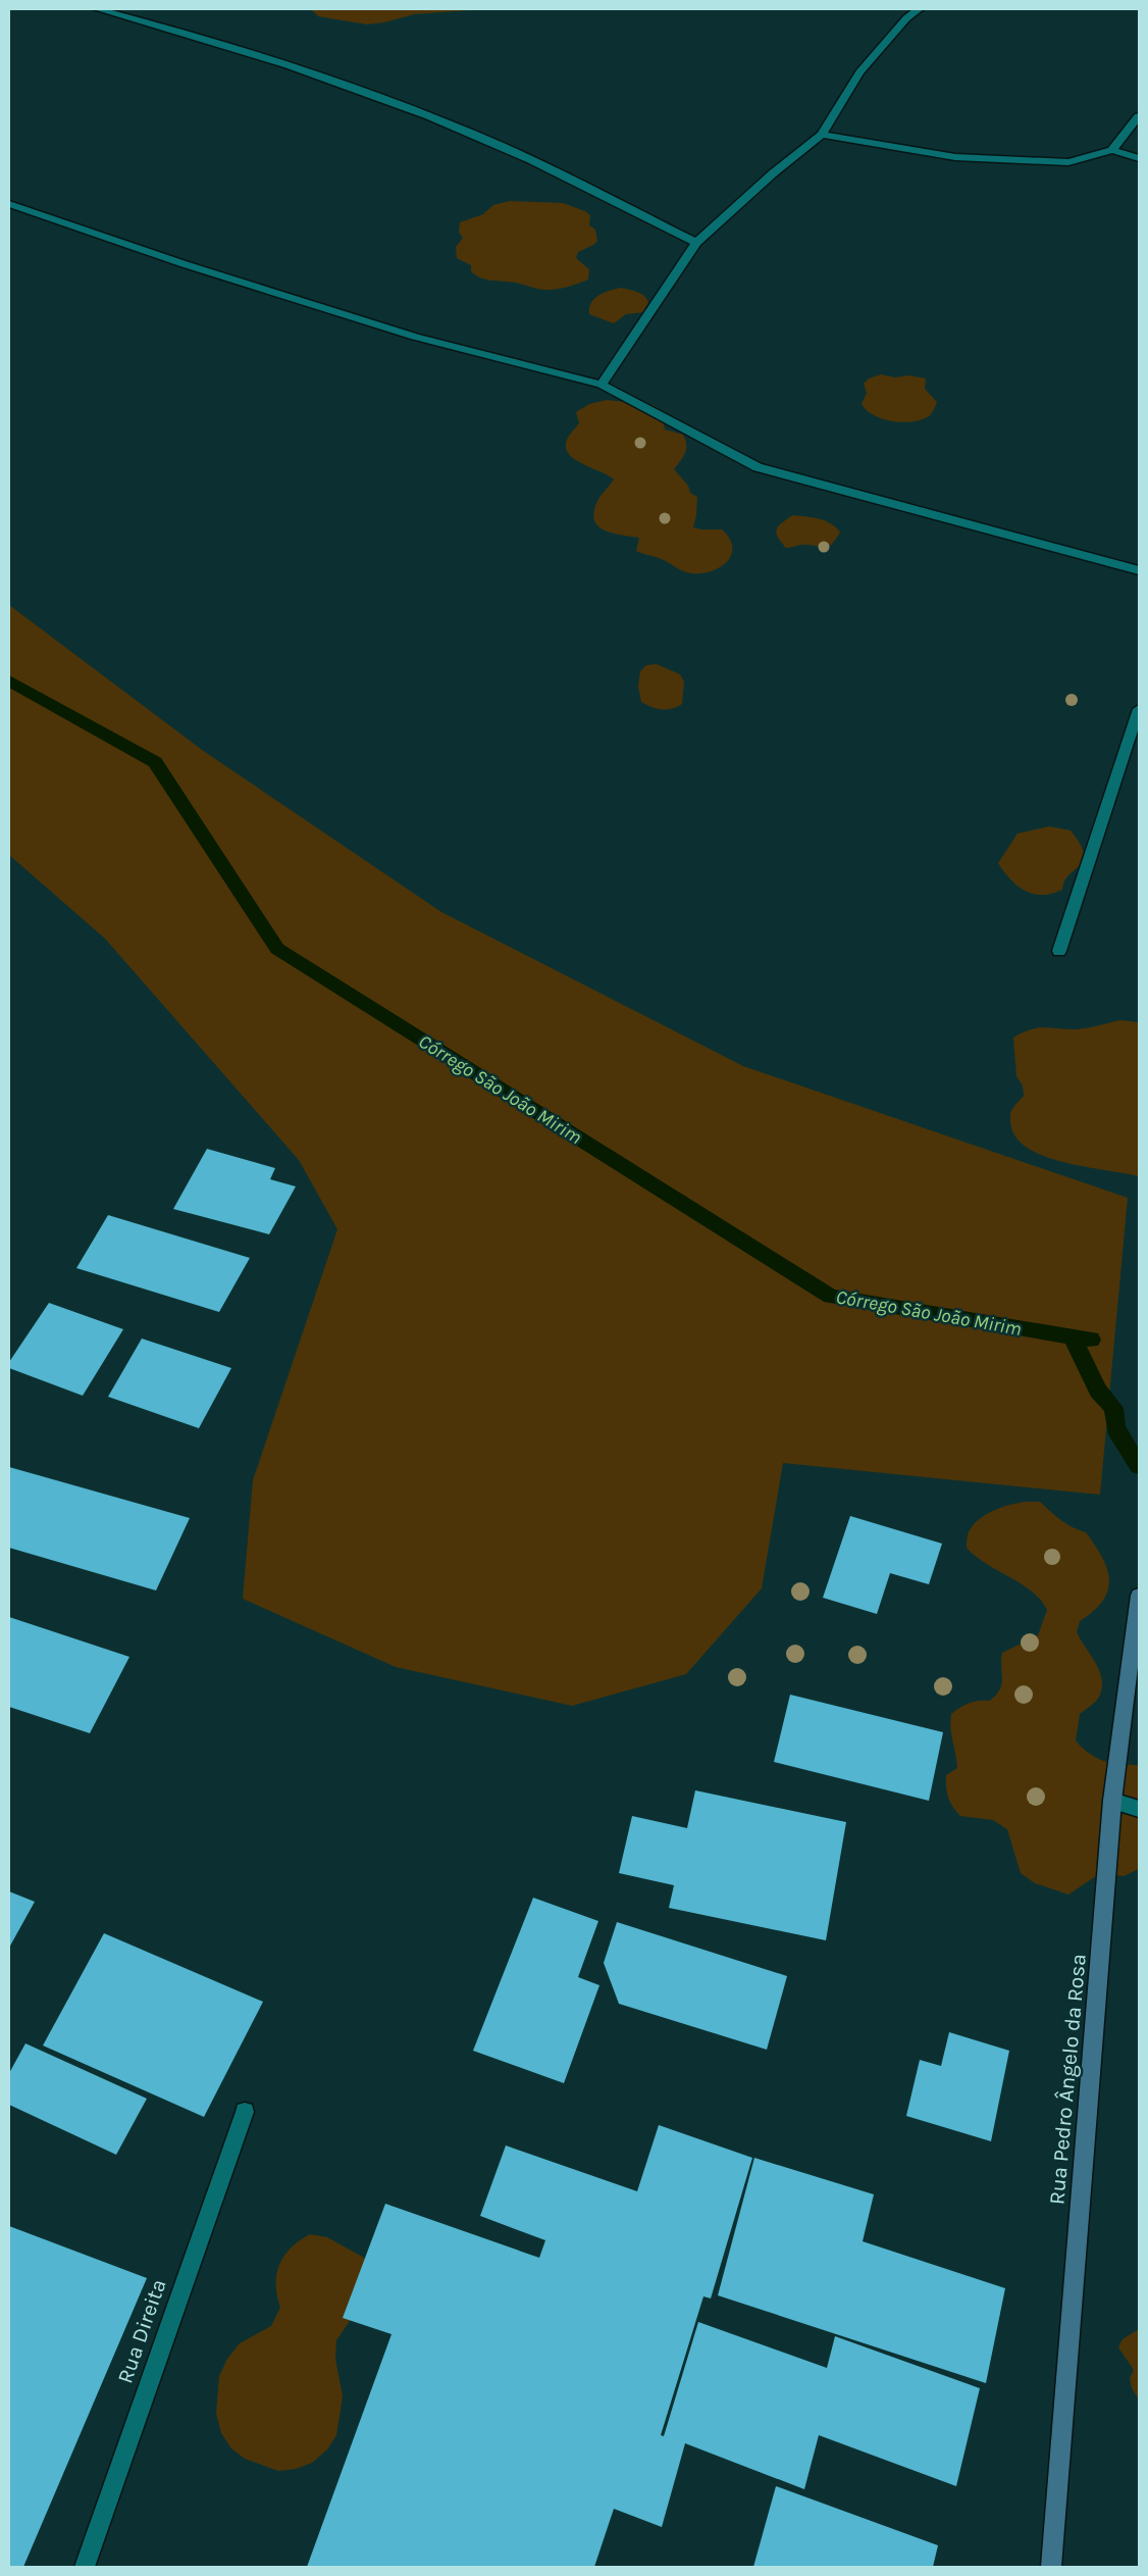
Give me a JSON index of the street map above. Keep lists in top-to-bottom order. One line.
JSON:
{"streets":{"main road":["Rua Pedro Ângelo da Rosa"],"street":["Rua Direita"]},"water":["Córrego São João Mirim"]}
